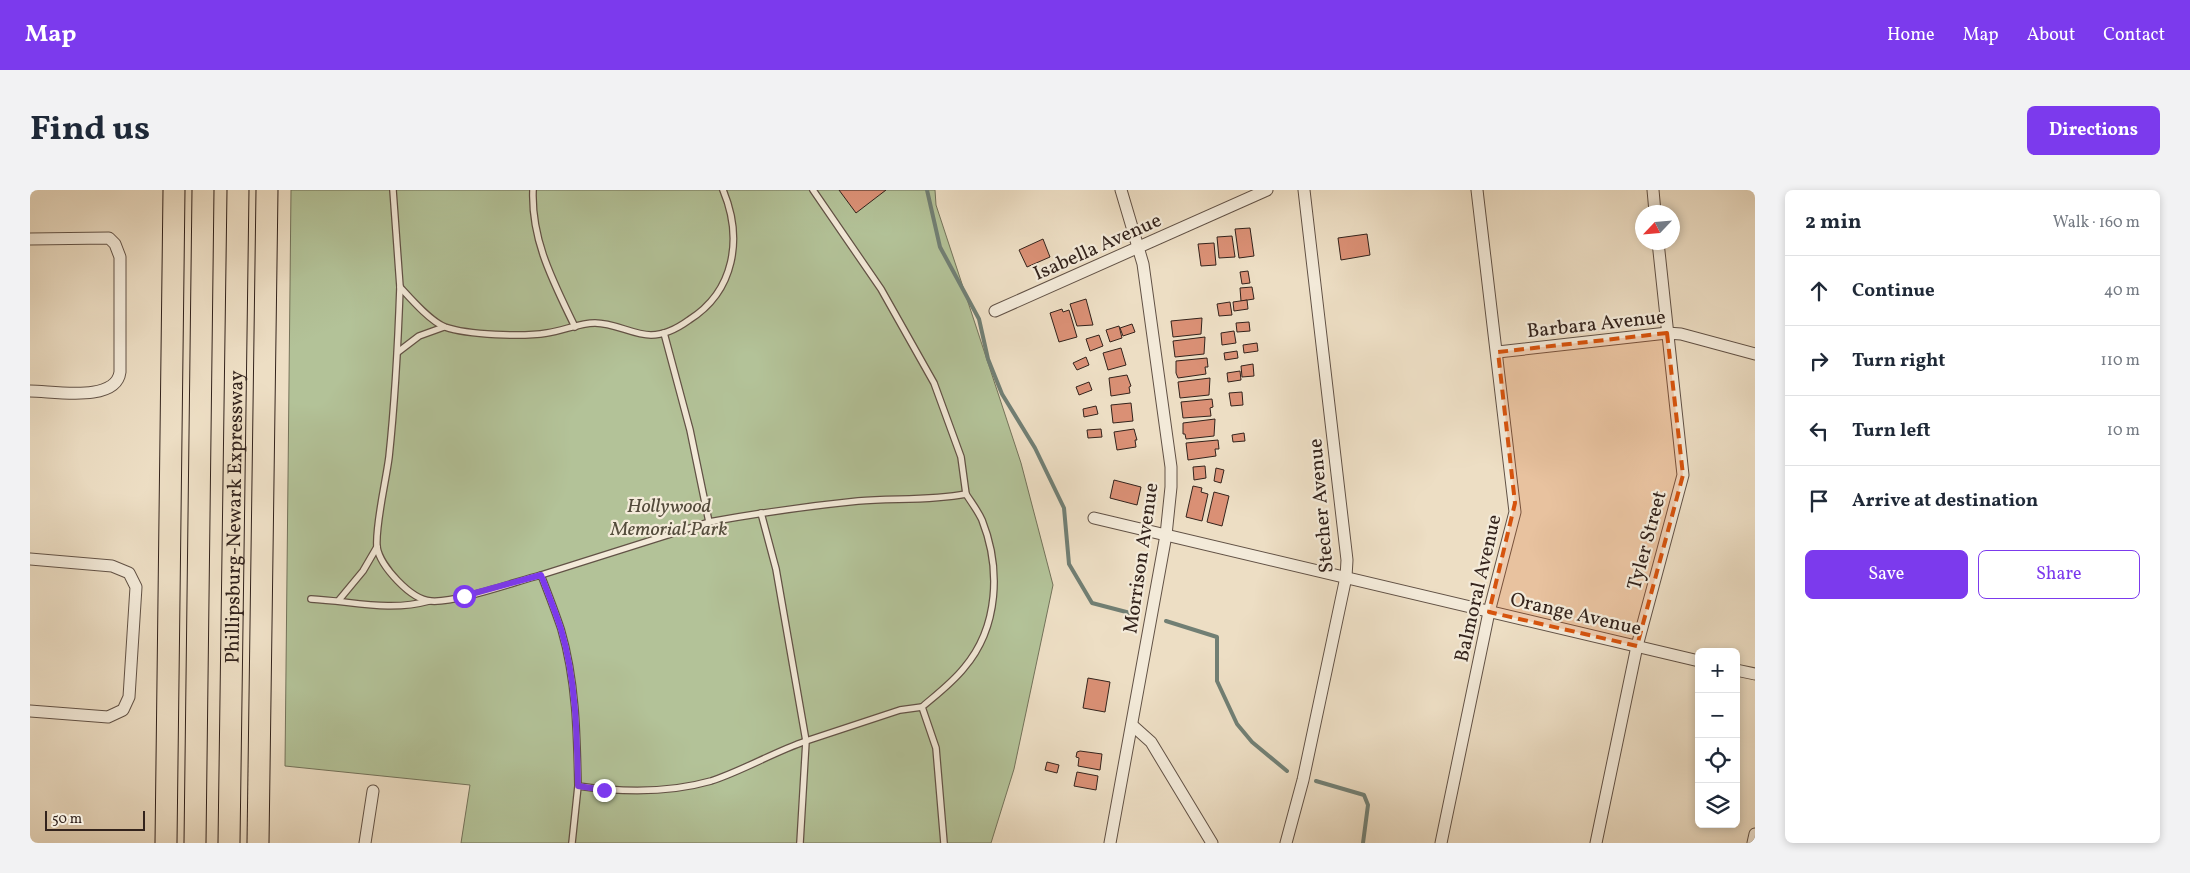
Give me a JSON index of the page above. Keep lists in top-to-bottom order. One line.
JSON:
{"streets":{"highway":["Phillipsburg-Newark Expressway"],"street":["Isabella Avenue","Barbara Avenue","Stecher Avenue","Tyler Street","Morrison Avenue","Balmoral Avenue","Orange Avenue"]},"crossings":[["Isabella Avenue","Morrison Avenue"],["Barbara Avenue","Tyler Street"],["Barbara Avenue","Balmoral Avenue"],["Stecher Avenue","Orange Avenue"],["Tyler Street","Orange Avenue"],["Morrison Avenue","Orange Avenue"],["Balmoral Avenue","Orange Avenue"]],"parks":["Hollywood Memorial Park"],"scale_bar":"50 m","north":"bottom left","page":{"header":"Map","nav":["Home","Map","About","Contact"],"title":"Find us","buttons":["Directions",["Save","Share"]],"heading":["2 min","Walk · 160 m"],"list":[["Continue","40 m"],["Turn right","110 m"],["Turn left","10 m"],"Arrive at destination"],"map_buttons":["+","−"],"scale":"50 m"}}
